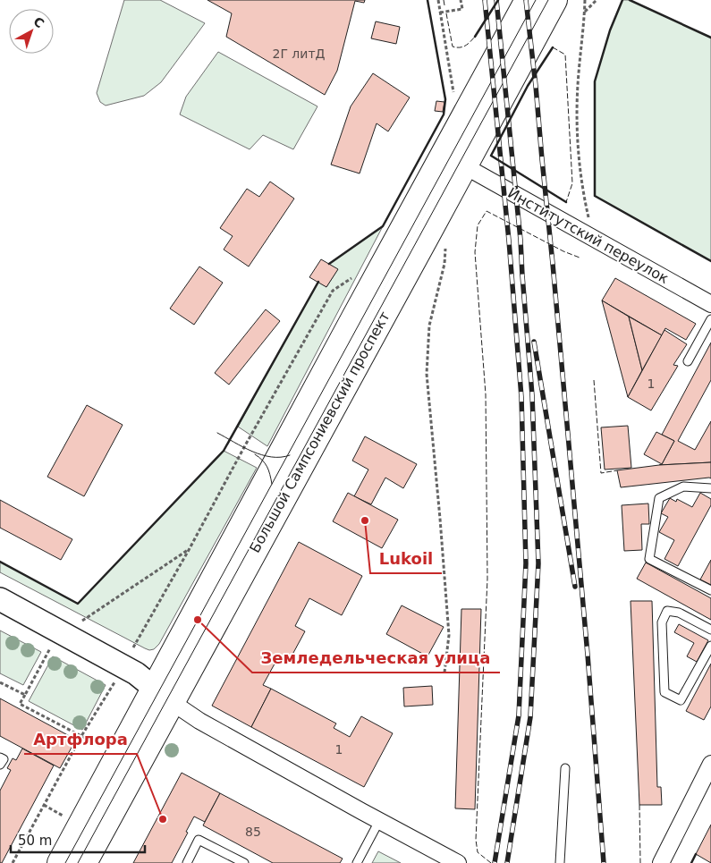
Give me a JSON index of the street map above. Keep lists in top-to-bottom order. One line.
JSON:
{"streets":{"main road":["Большой Сампсониевский проспект"],"street":["Институтский переулок"]},"crossings":[["Институтский переулок","Большой Сампсониевский проспект"]],"places":["Lukoil","Земледельческая улица","Артфлора"],"house_numbers":["2Г литД","1","1","85"],"scale_bar":"50 m","north":"top right"}
